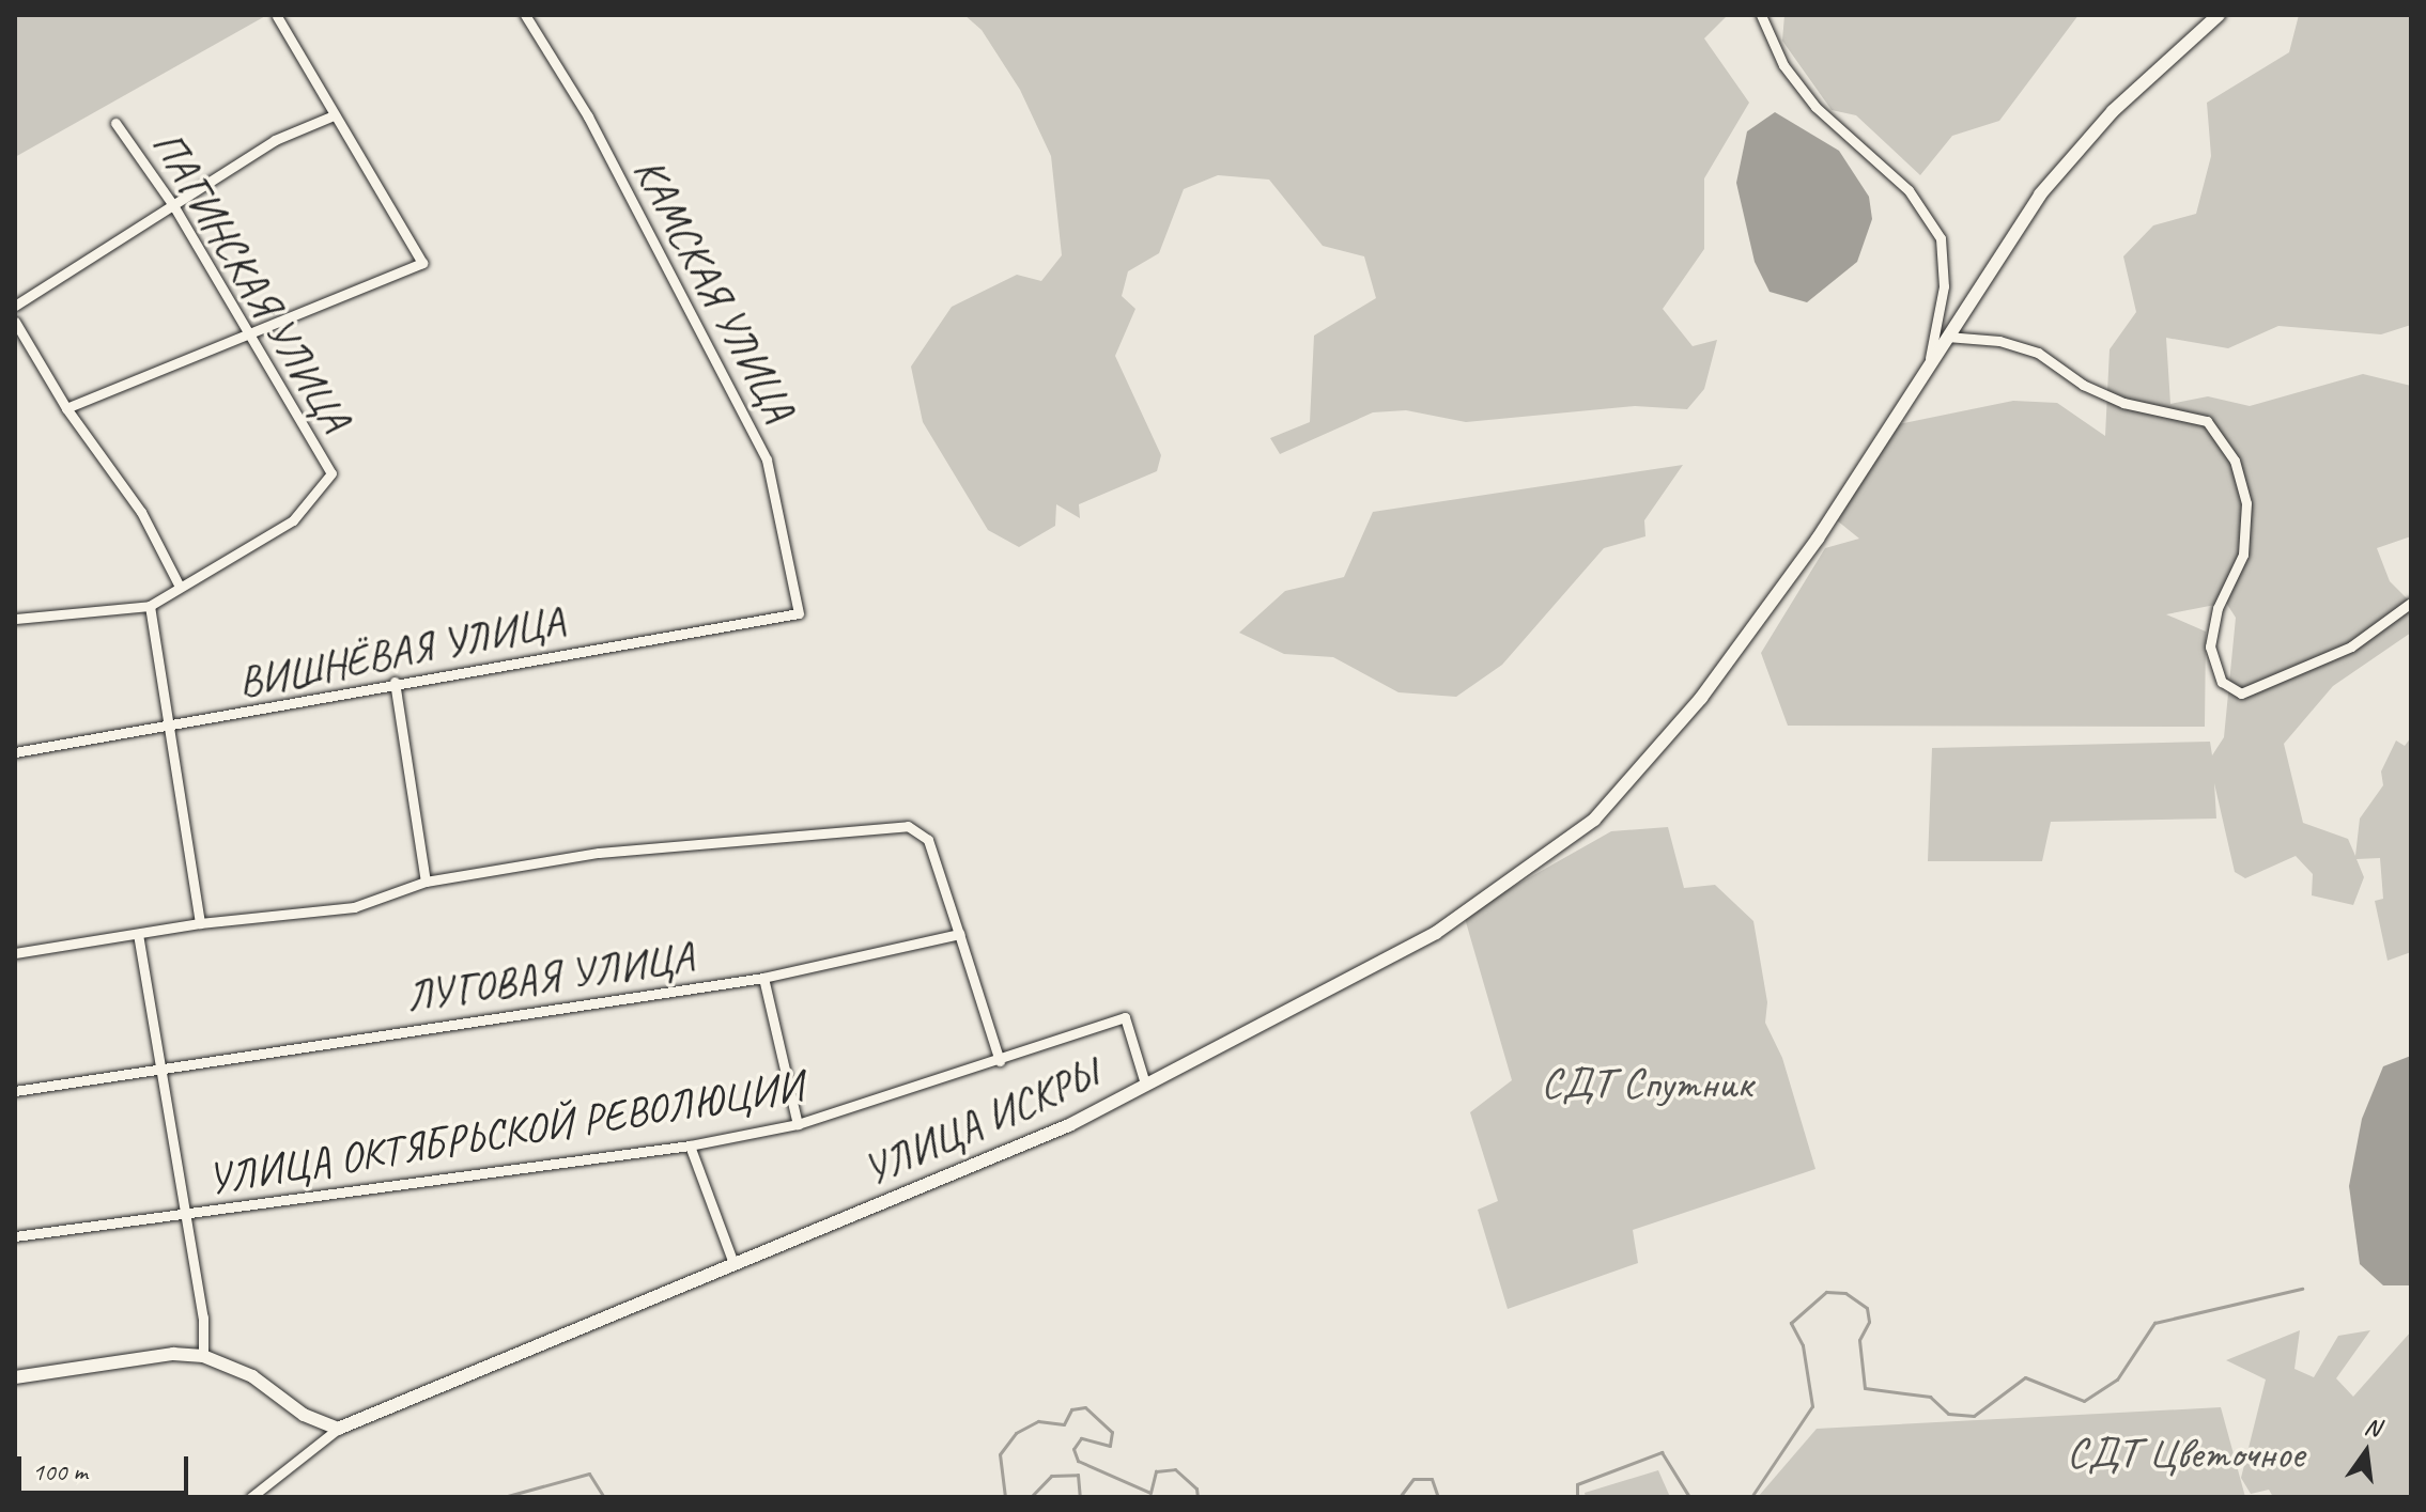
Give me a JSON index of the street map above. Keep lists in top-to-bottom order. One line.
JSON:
{"streets":{"main road":["УЛИЦА ИСКРЫ"],"street":["ПАГИНСКАЯ УЛИЦА","КАМСКАЯ УЛИЦА","ВИШНЁВАЯ УЛИЦА","ЛУГОВАЯ УЛИЦА","УЛИЦА ОКТЯБРЬСКОЙ РЕВОЛЮЦИИ"]},"crossings":[["КАМСКАЯ УЛИЦА","ВИШНЁВАЯ УЛИЦА"],["УЛИЦА ИСКРЫ","УЛИЦА ОКТЯБРЬСКОЙ РЕВОЛЮЦИИ"]],"parks":["СДТ Спутник","СДТ Цветочное"],"scale_bar":"100 m","north":"top"}
